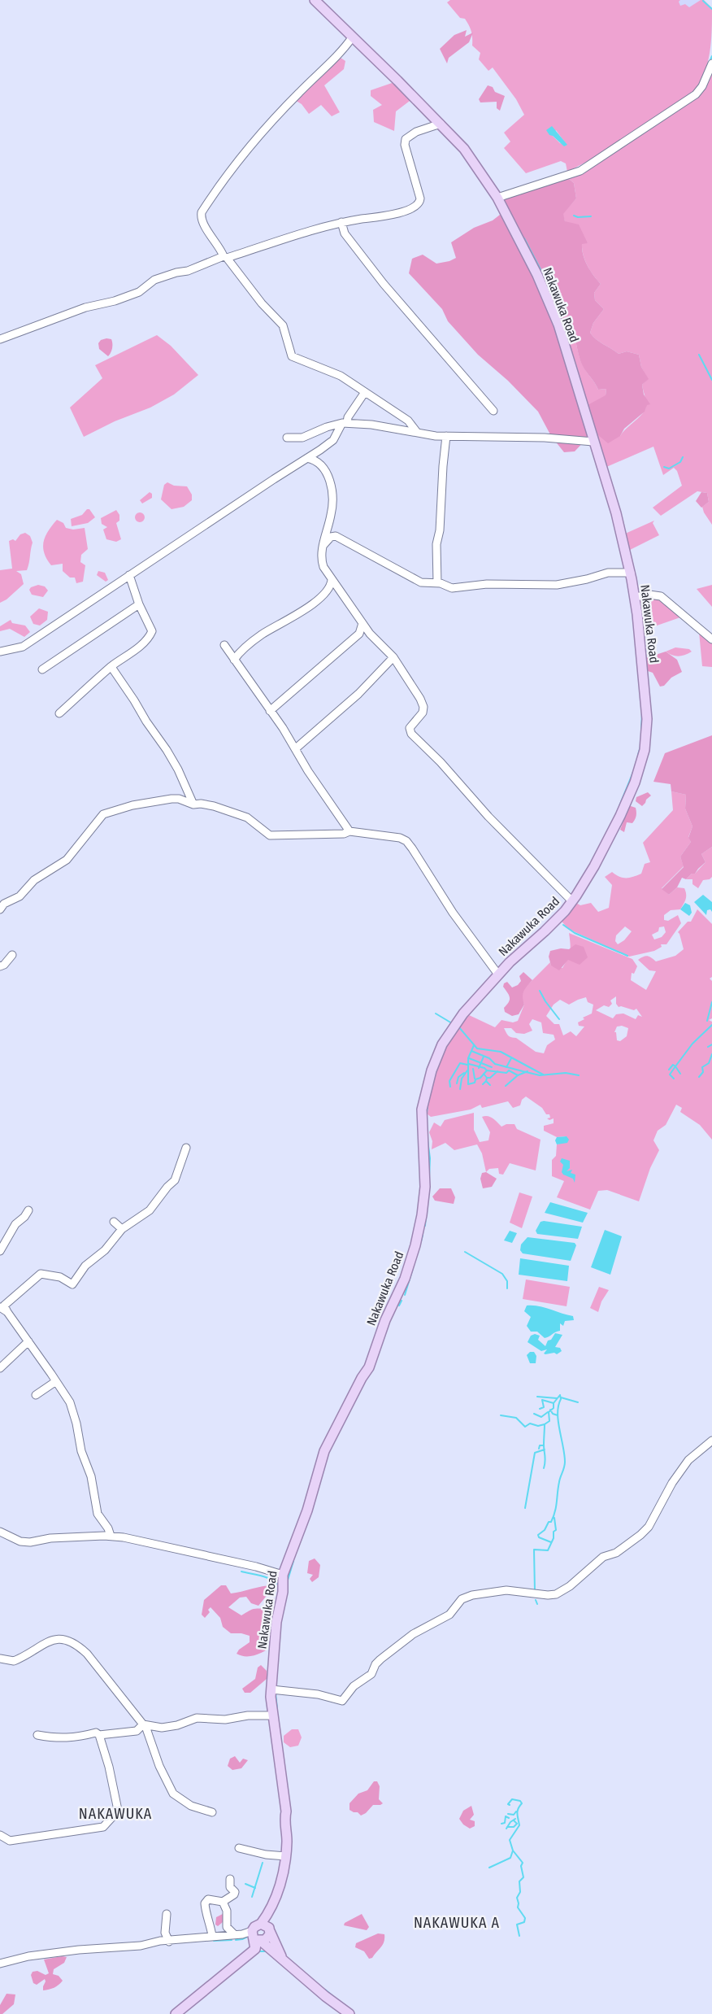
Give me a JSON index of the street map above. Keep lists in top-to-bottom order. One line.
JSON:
{"streets":{"main road":["Nakawuka Road"]},"districts":["NAKAWUKA","NAKAWUKA A"]}
